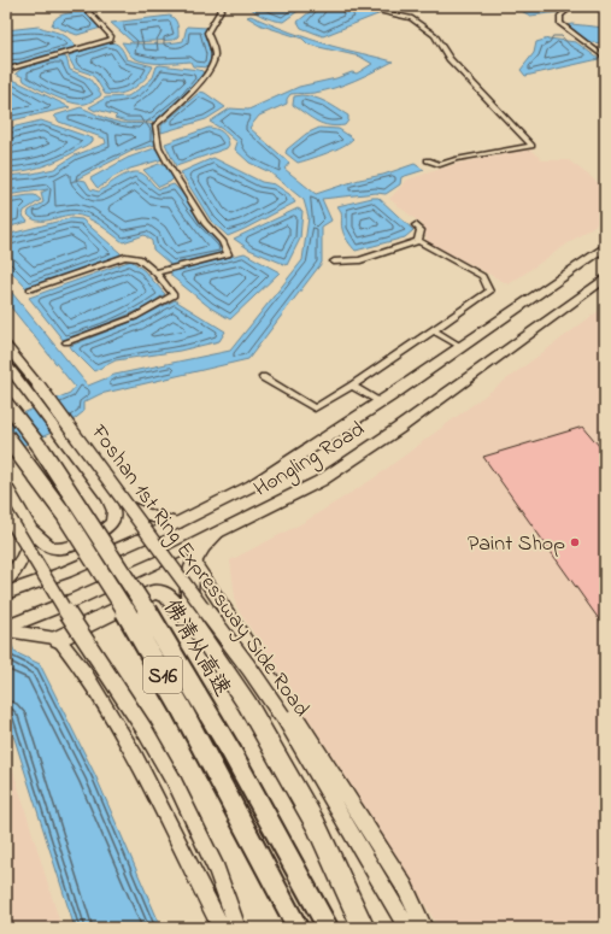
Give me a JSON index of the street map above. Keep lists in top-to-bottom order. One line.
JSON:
{"streets":{"highway":["佛清从高速","S16"],"main road":["Hongling Road","Foshan 1st Ring Expressway Side Road"]},"places":["Paint Shop"]}
